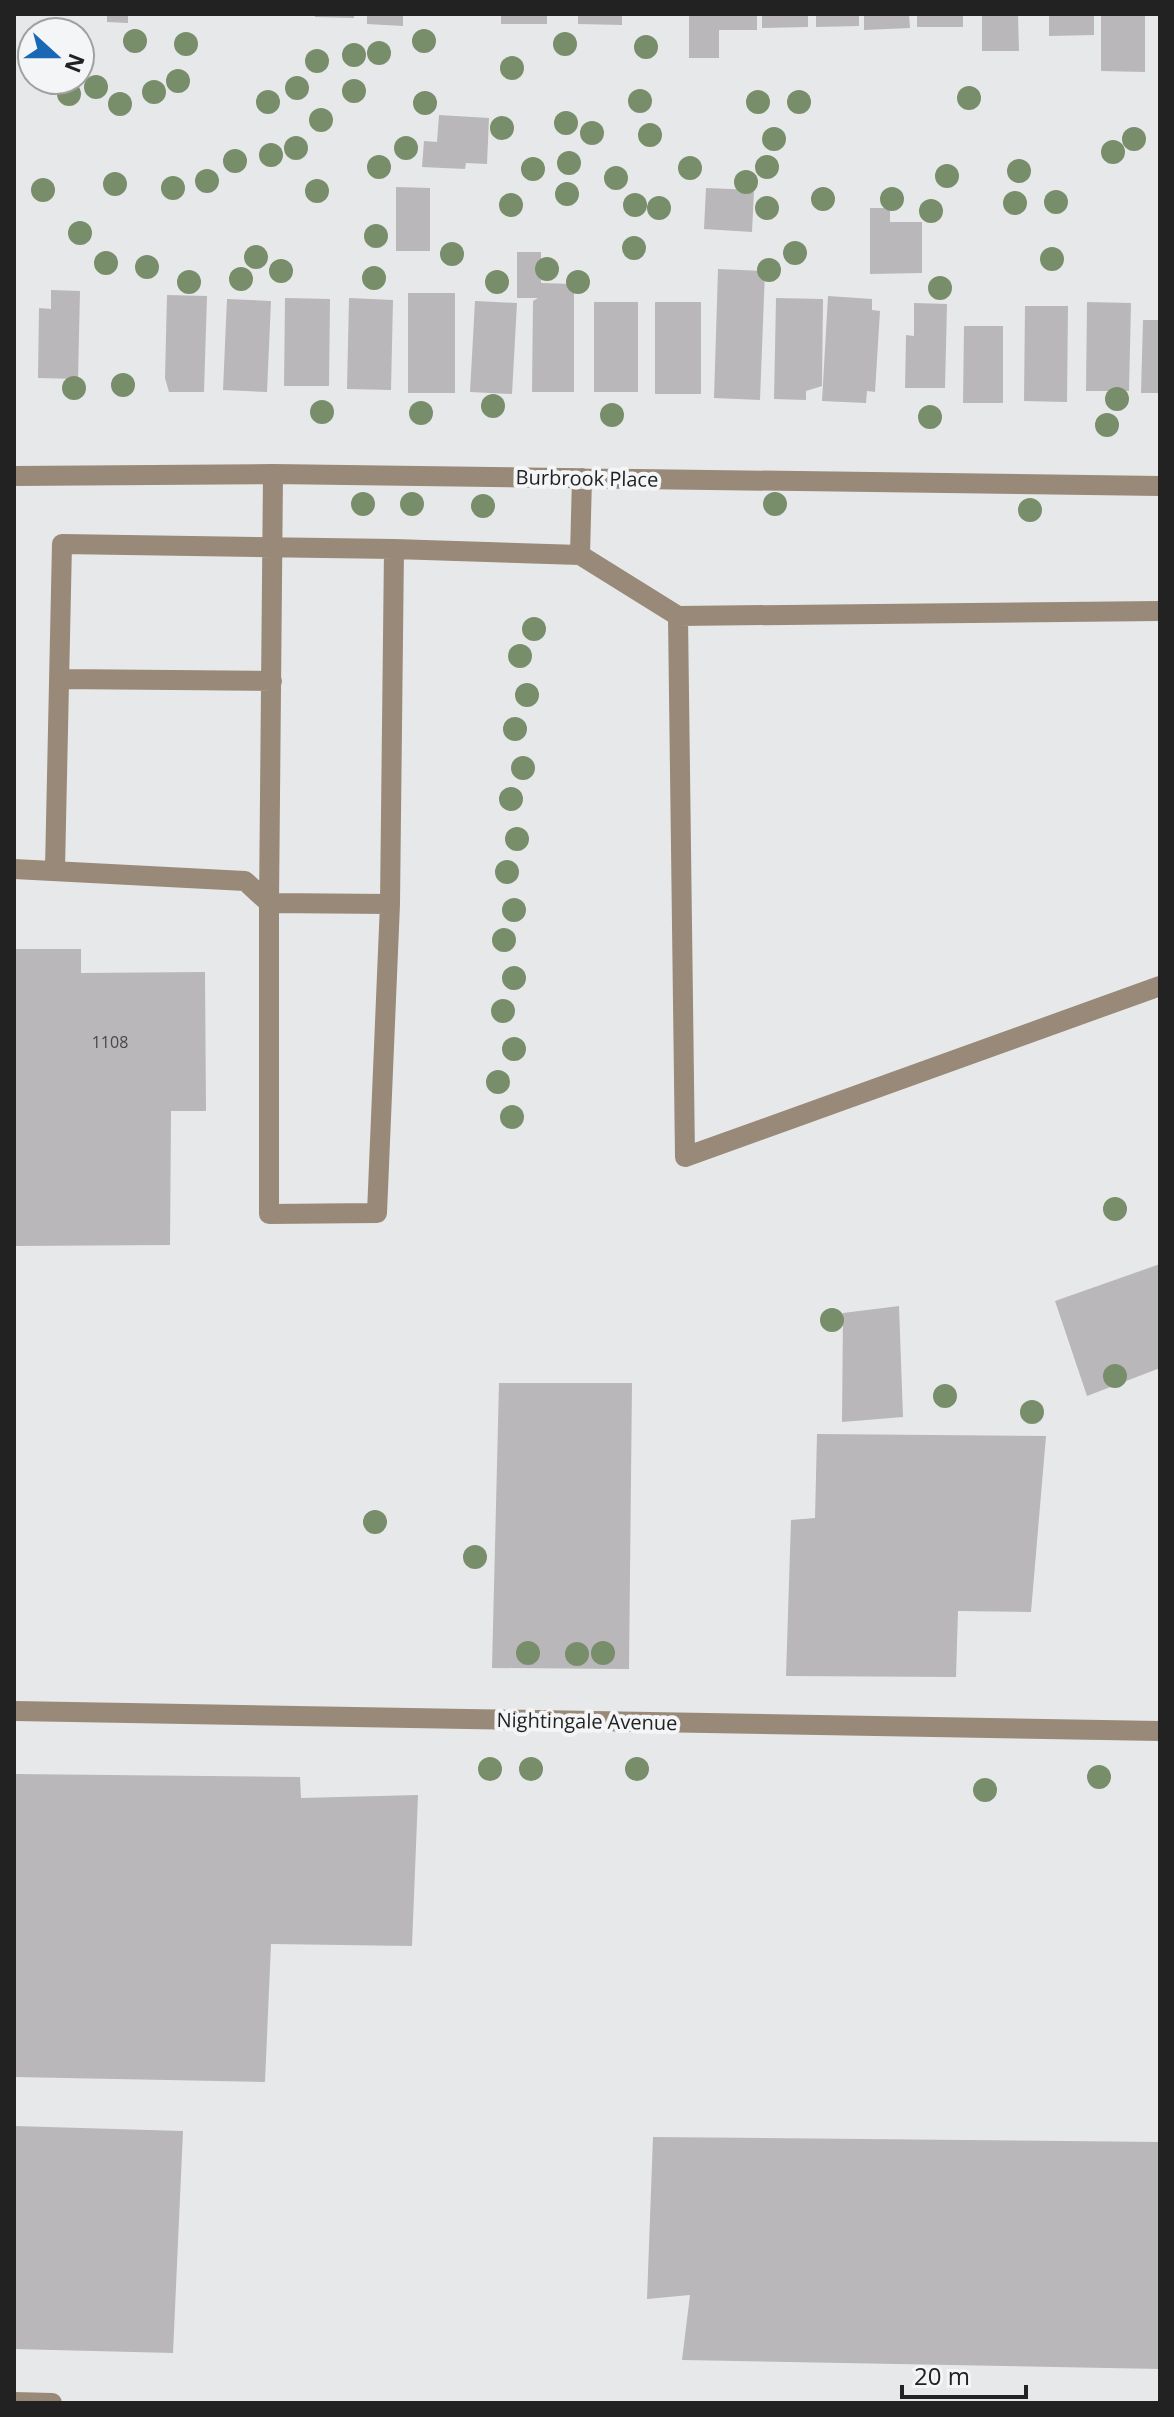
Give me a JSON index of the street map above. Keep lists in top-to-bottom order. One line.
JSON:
{"streets":{"street":["Burbrook Place","Nightingale Avenue"]},"house_numbers":["1108"],"scale_bar":"20 m","north":"right"}
